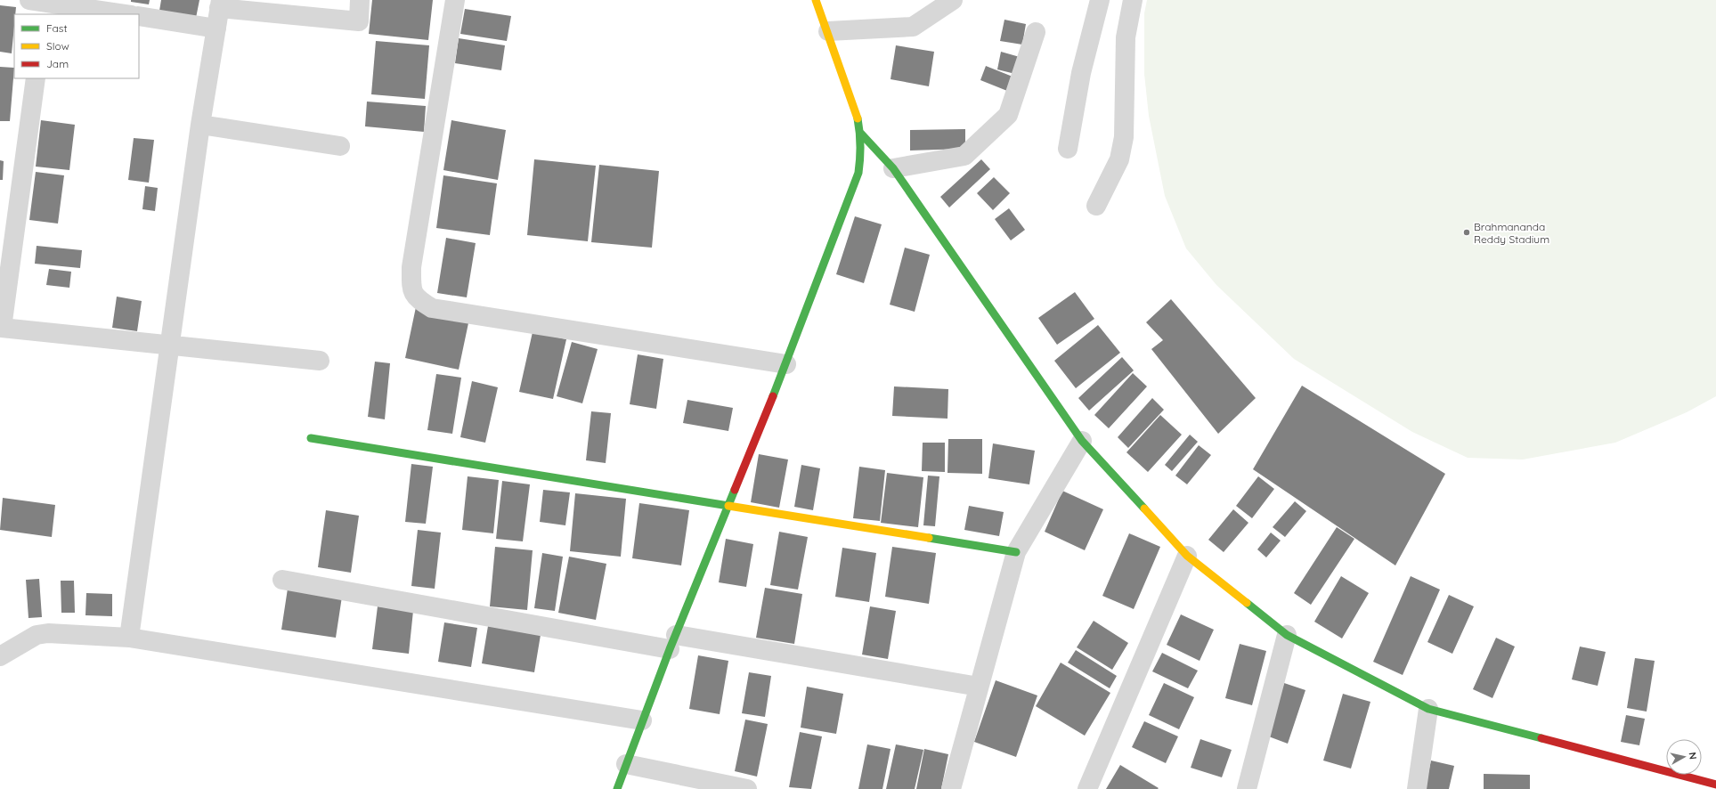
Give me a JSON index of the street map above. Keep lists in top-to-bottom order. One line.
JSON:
{"places":["Brahmananda Reddy Stadium"],"legend":["Fast","Slow","Jam"],"north":"right"}
